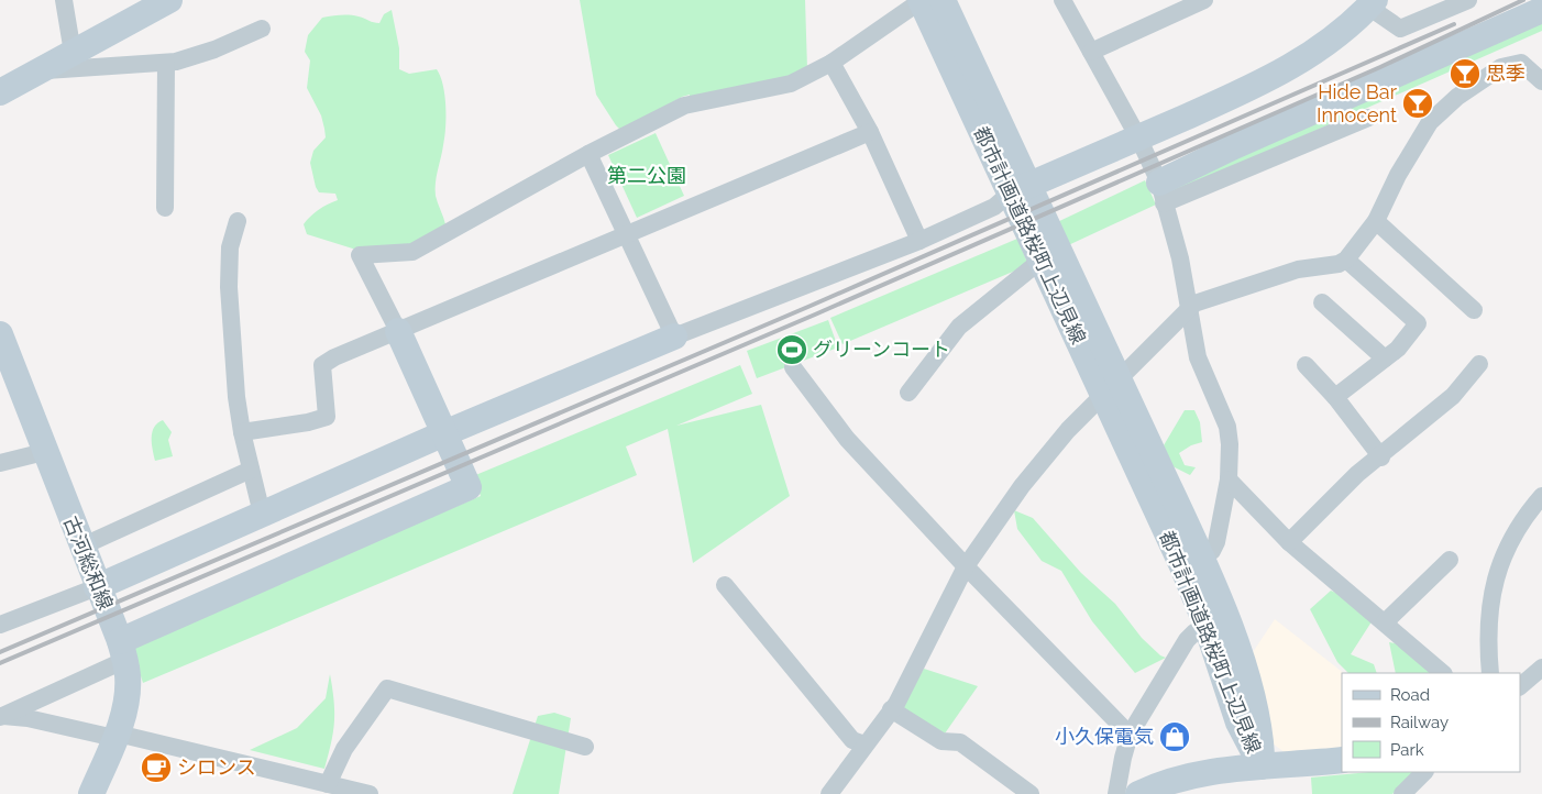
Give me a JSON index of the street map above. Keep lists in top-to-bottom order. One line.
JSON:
{"streets":{"street":["都市計画道路桜町上辺見線","古河総和線"]},"parks":["第二公園"],"places":{"bar":["思季","Hide Bar Innocent"],"sports":["グリーンコート"],"shop":["小久保電気"],"cafe":["シロンス"]},"legend":["Road","Railway","Park"]}
